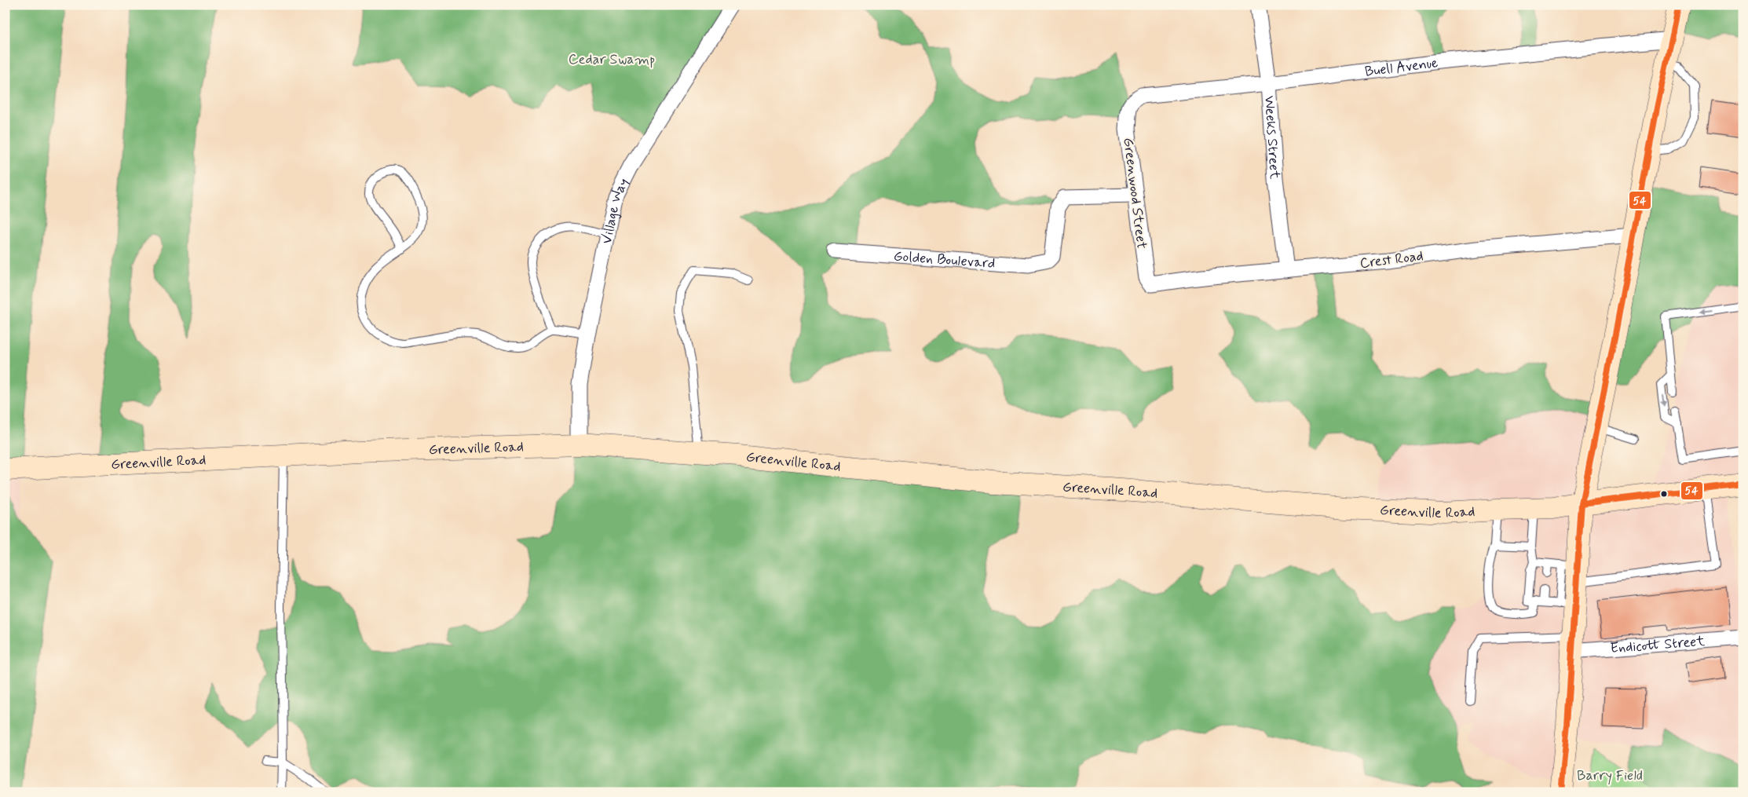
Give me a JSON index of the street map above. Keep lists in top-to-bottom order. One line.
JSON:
{"streets":{"main road":["Greenville Road"],"street":["Buell Avenue","Weeks Street","Greenwood Street","Village Way","Crest Road","Golden Boulevard","Endicott Street"]},"crossings":[["Buell Avenue","Weeks Street"],["Buell Avenue","Greenwood Street"],["Weeks Street","Crest Road"],["Greenwood Street","Crest Road"],["Greenwood Street","Golden Boulevard"],["Village Way","Greenville Road"]],"parks":["Cedar Swamp","Barry Field"],"lines":["transit line 54"]}
